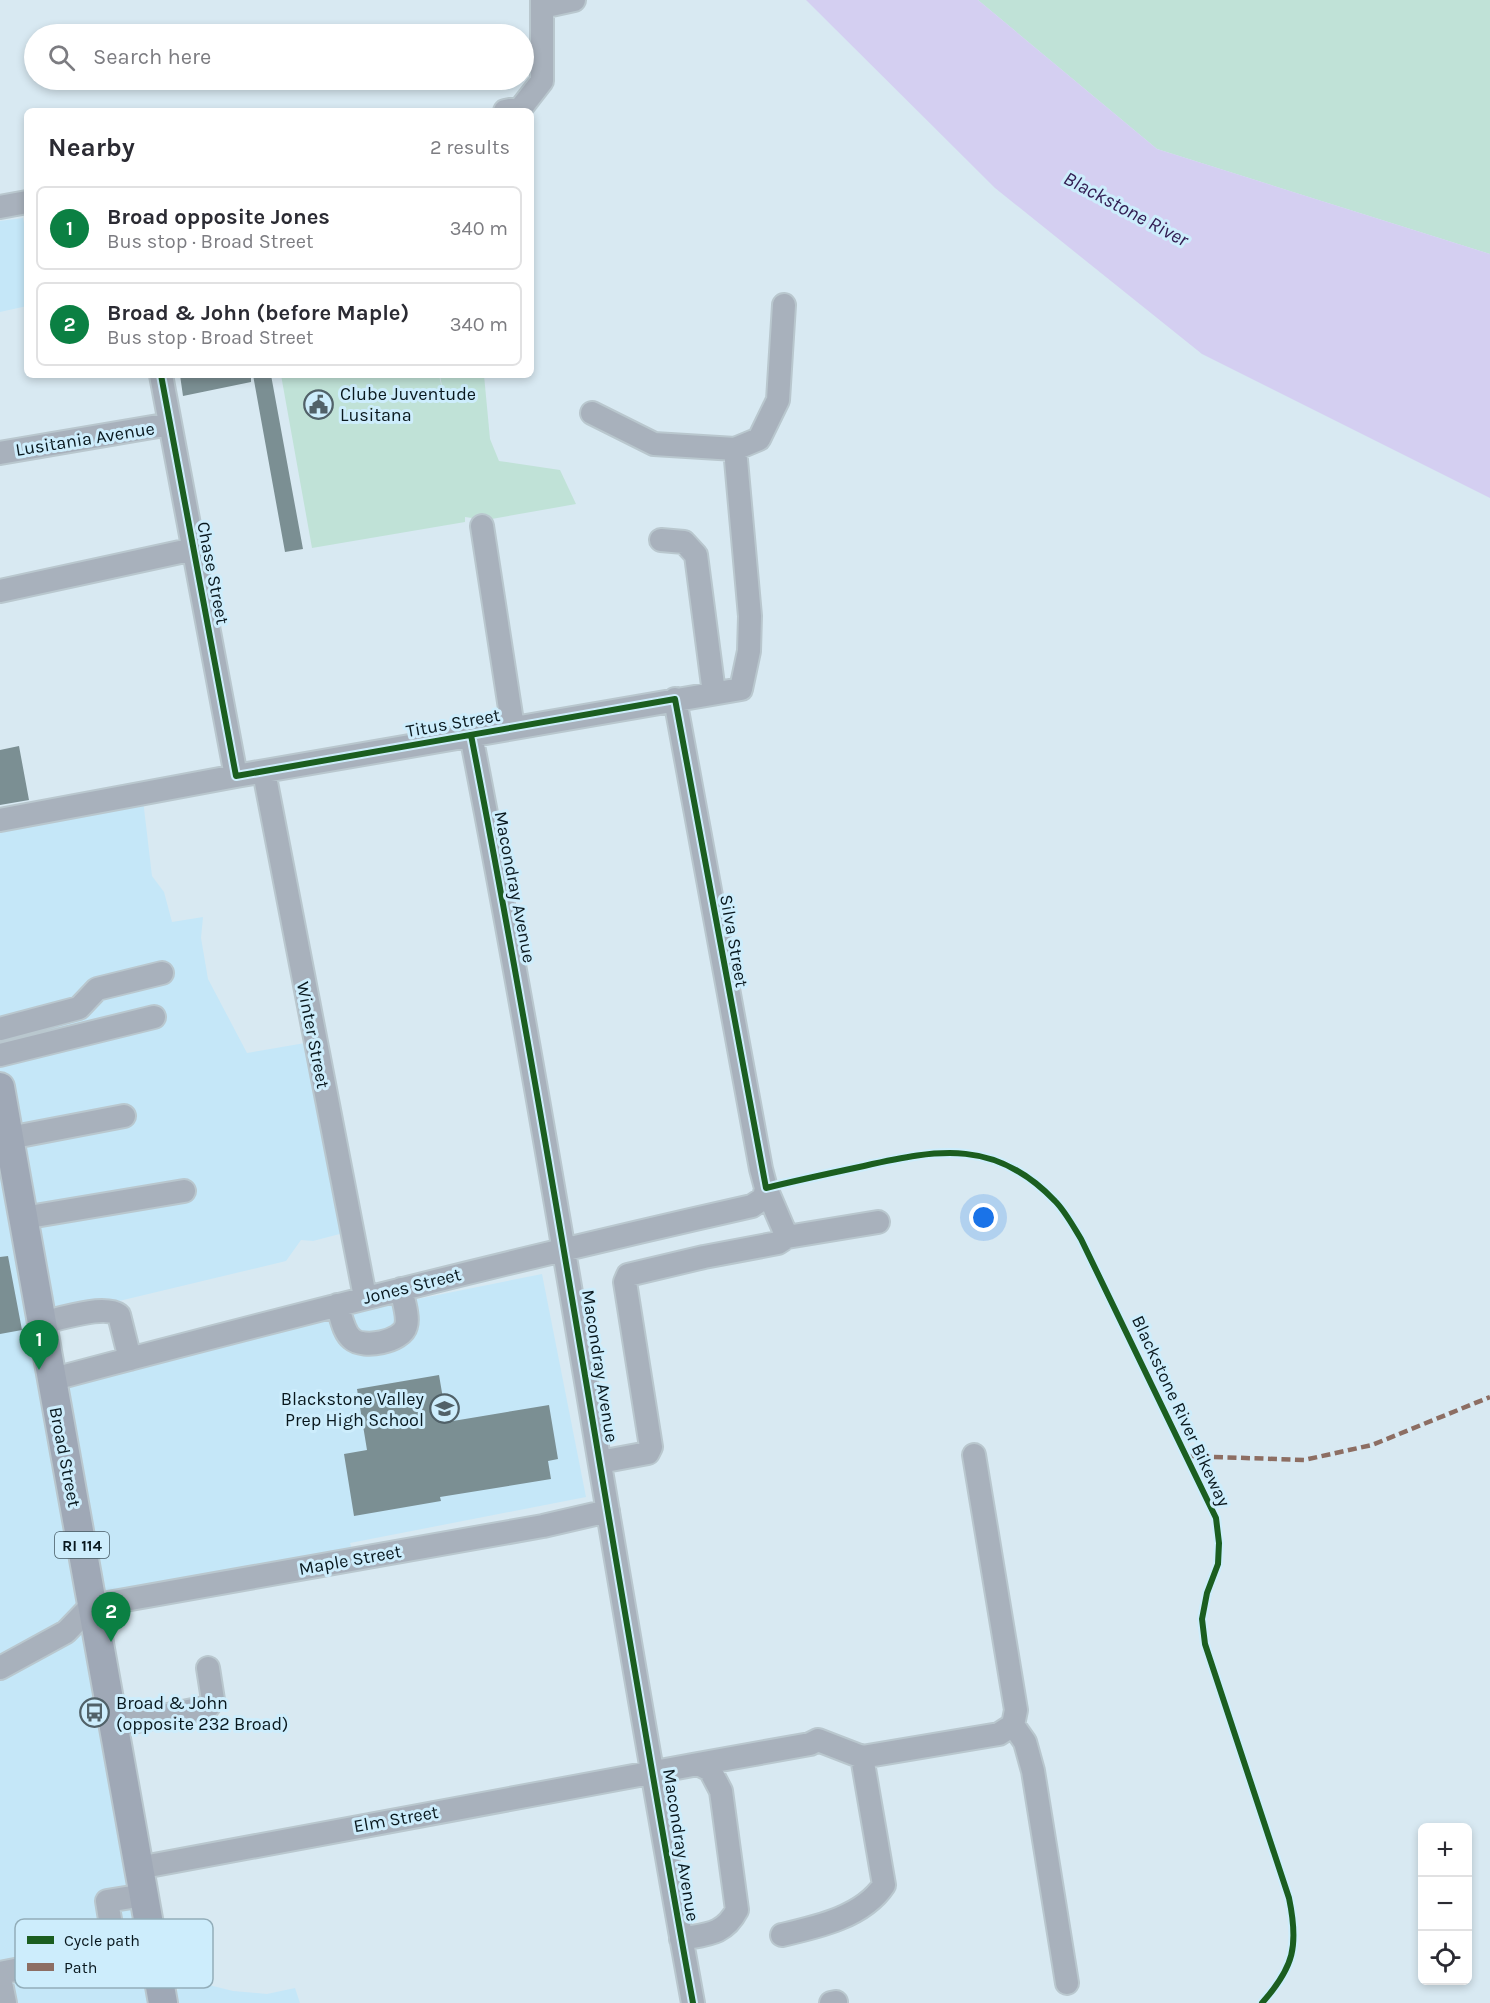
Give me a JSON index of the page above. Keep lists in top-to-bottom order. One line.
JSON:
{"streets":{"main road":["Broad Street","RI 114"],"street":["Lusitania Avenue","Chase Street","Titus Street","Macondray Avenue","Silva Street","Winter Street","Jones Street","Maple Street","Elm Street"],"cycle path":["Blackstone River Bikeway"]},"crossings":[["Lusitania Avenue","Chase Street"],["Chase Street","Titus Street"],["Titus Street","Macondray Avenue"],["Titus Street","Silva Street"],["Titus Street","Winter Street"],["Macondray Avenue","Jones Street"],["Macondray Avenue","Maple Street"],["Macondray Avenue","Elm Street"],["Silva Street","Jones Street"],["Winter Street","Jones Street"],["Jones Street","Broad Street"],["Broad Street","Maple Street"],["Broad Street","Elm Street"]],"water":["Blackstone River"],"places":{"public building":["Clube Juventude Lusitana"],"school or university":["Blackstone Valley Prep High School"],"bus stop":["Broad & John (opposite 232 Broad)"]},"legend":["Cycle path","Path"],"page":{"search":"Search here","heading":["Nearby","2 results"],"list":[{"mark":"1","name":"Broad opposite Jones","note":"Bus stop · Broad Street","value":"340 m"},{"mark":"2","name":"Broad & John (before Maple)","note":"Bus stop · Broad Street","value":"340 m"}],"pins":["1","2"],"map_buttons":["+","−"]}}
